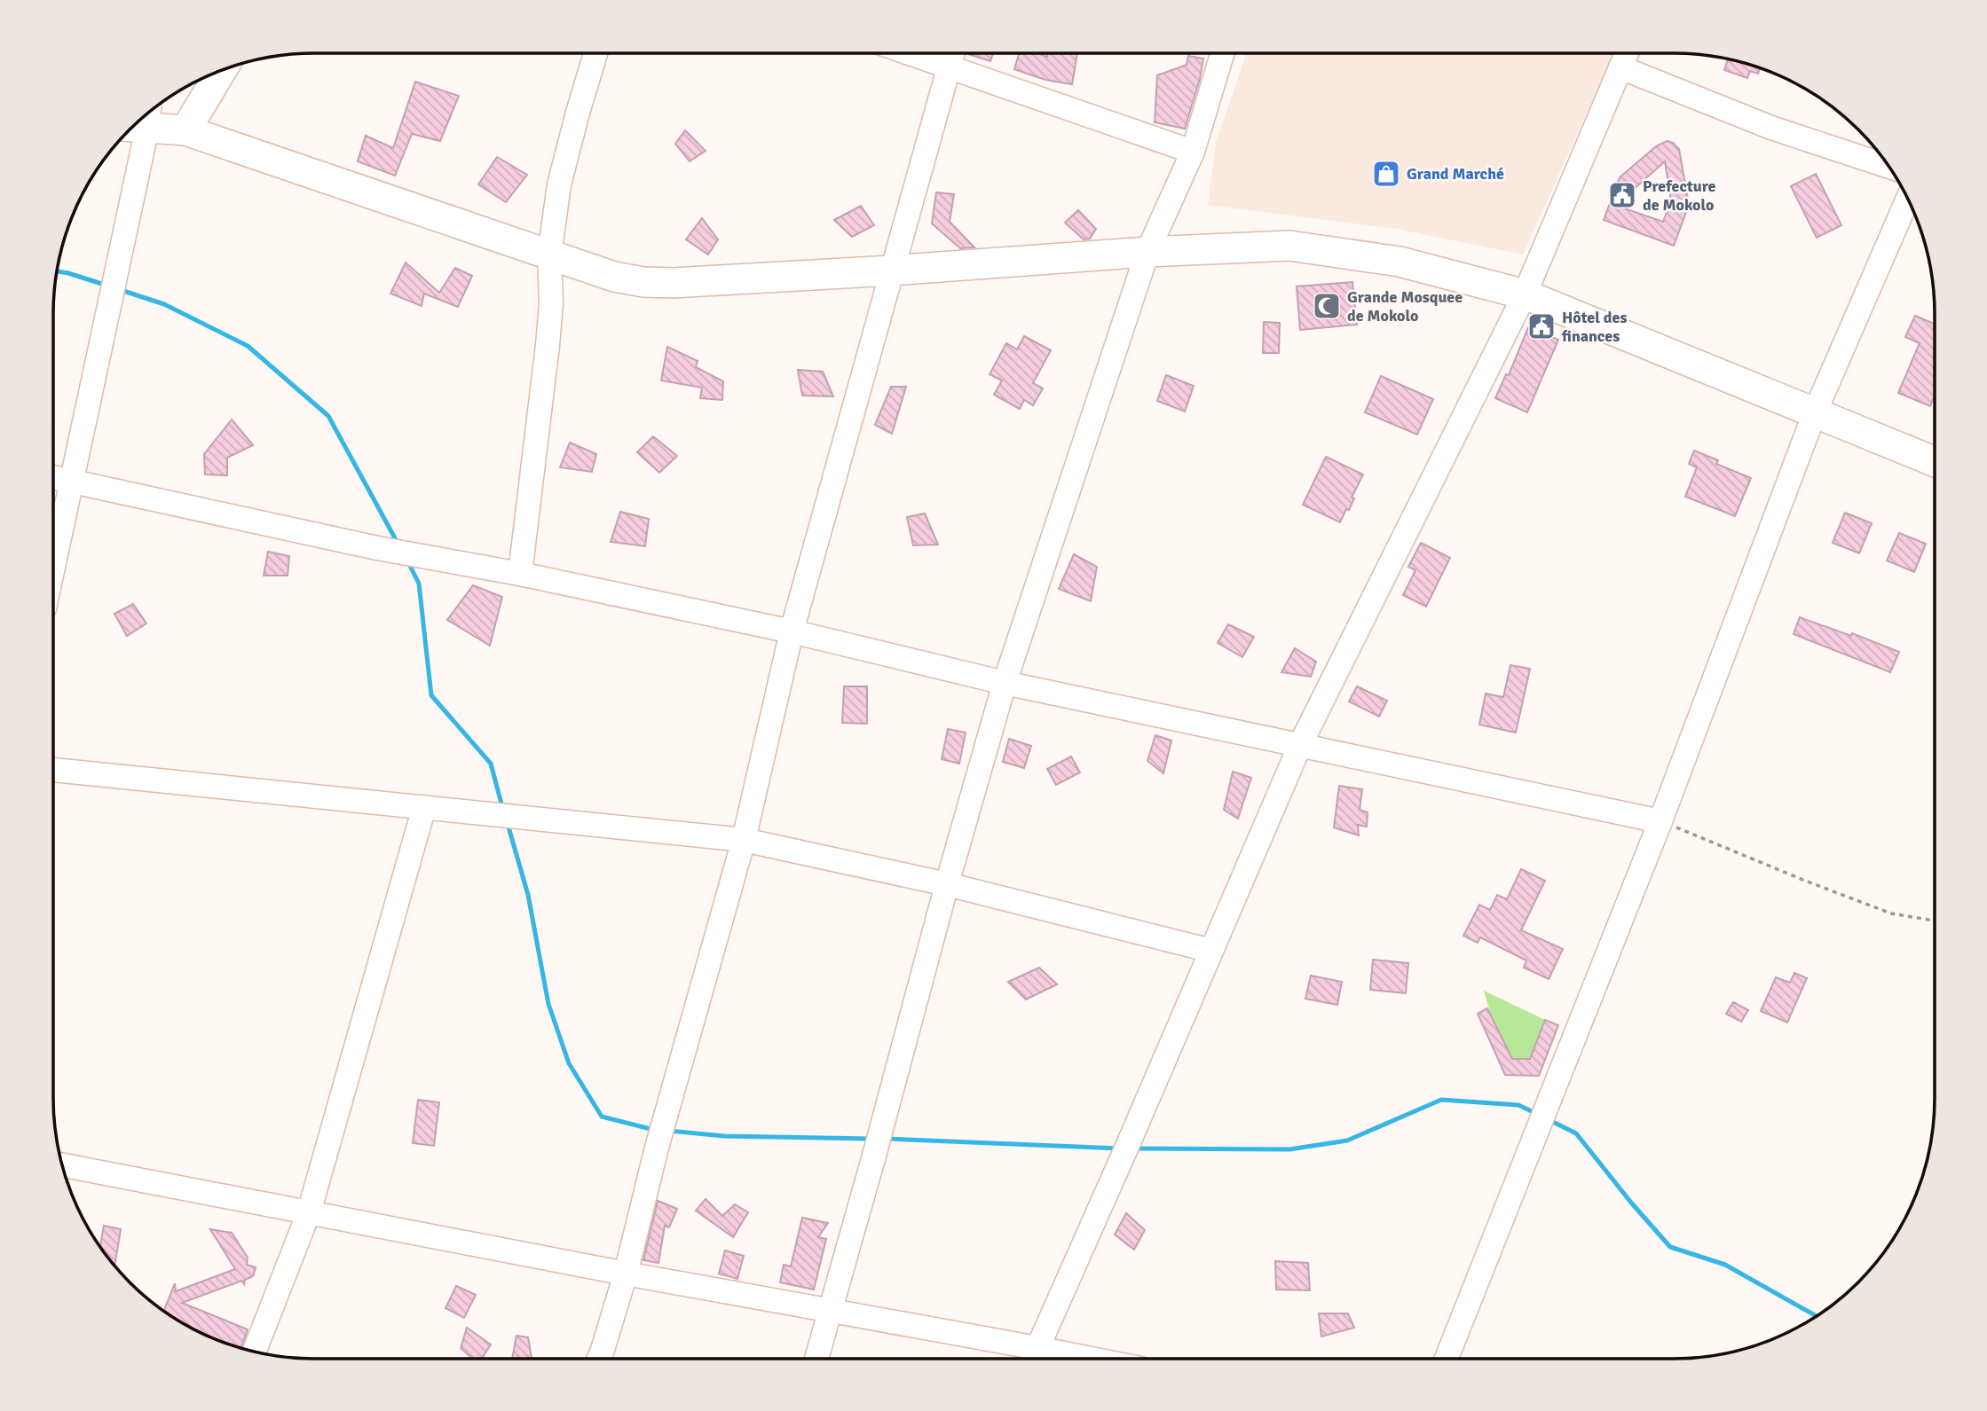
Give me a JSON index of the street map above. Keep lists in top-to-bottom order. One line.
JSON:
{"places":{"shop":["Grand Marché"],"public building":["Prefecture de Mokolo","Hôtel des finances"],"mosque":["Grande Mosquee de Mokolo"]}}
